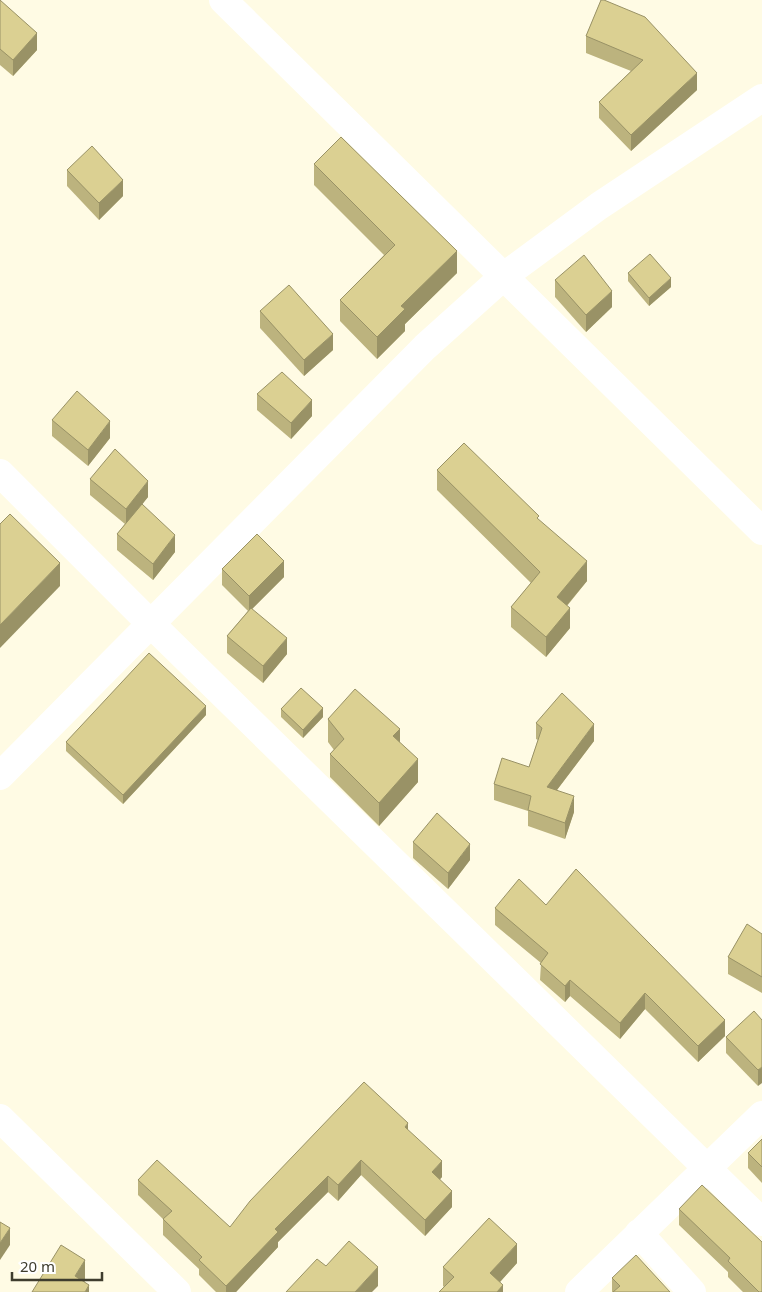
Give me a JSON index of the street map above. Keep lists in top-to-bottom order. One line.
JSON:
{"scale_bar":"20 m"}
